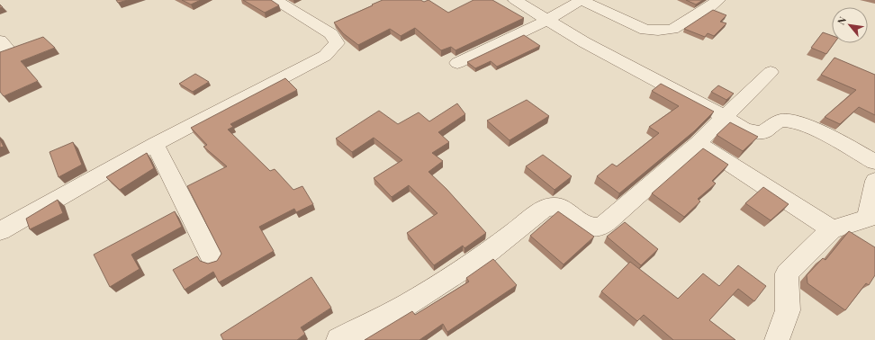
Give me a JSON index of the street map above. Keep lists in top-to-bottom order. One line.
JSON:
{"north":"top left"}
